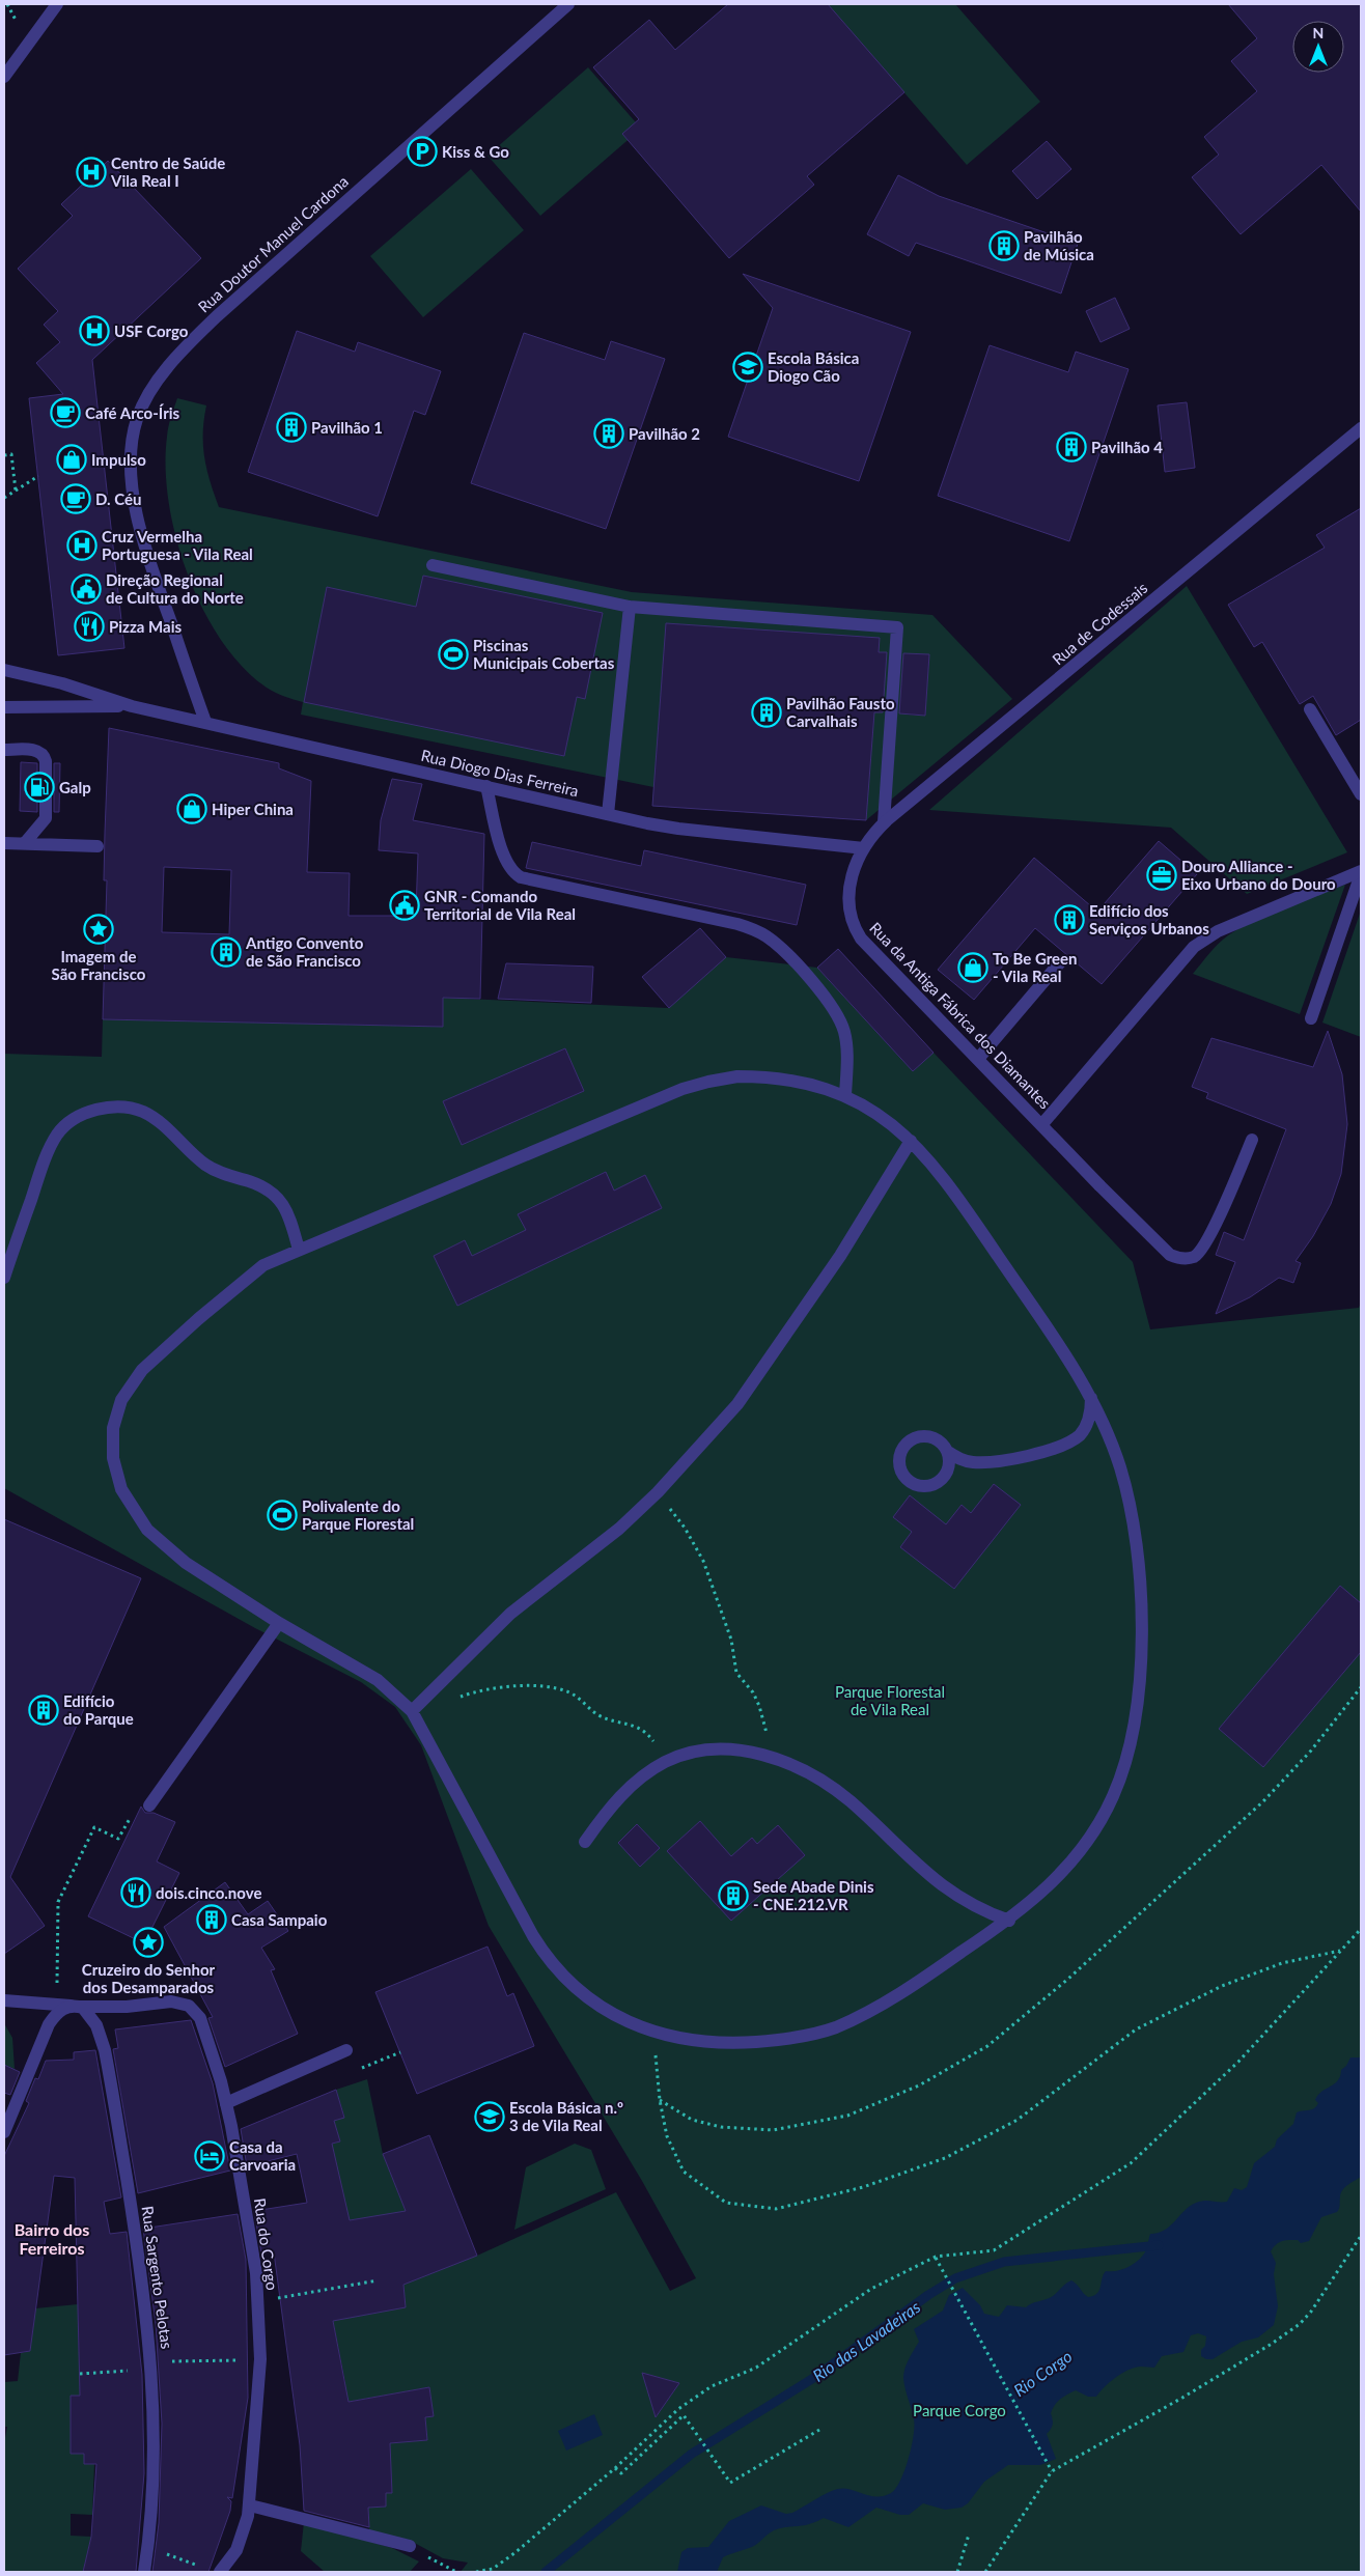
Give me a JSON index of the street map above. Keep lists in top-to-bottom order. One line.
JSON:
{"streets":{"street":["Rua Doutor Manuel Cardona","Rua de Codessais","Rua Diogo Dias Ferreira","Rua da Antiga Fábrica dos Diamantes","Rua do Corgo","Rua Sargento Pelotas"]},"crossings":[["Rua Doutor Manuel Cardona","Rua Diogo Dias Ferreira"],["Rua de Codessais","Rua Diogo Dias Ferreira"],["Rua de Codessais","Rua da Antiga Fábrica dos Diamantes"],["Rua Diogo Dias Ferreira","Rua da Antiga Fábrica dos Diamantes"],["Rua do Corgo","Rua Sargento Pelotas"]],"districts":["Bairro dos Ferreiros"],"water":["Rio das Lavadeiras","Rio Corgo"],"parks":["Parque Florestal de Vila Real","Parque Corgo"],"places":{"parking":["Kiss & Go"],"hospital":["Centro de Saúde Vila Real I","USF Corgo","Cruz Vermelha Portuguesa - Vila Real"],"building":["Pavilhão de Música","Pavilhão 1","Pavilhão 2","Pavilhão 4","Pavilhão Fausto Carvalhais","Edifício dos Serviços Urbanos","Antigo Convento de São Francisco","Edifício do Parque","Sede Abade Dinis - CNE.212.VR","Casa Sampaio"],"school or university":["Escola Básica Diogo Cão","Escola Básica n.º 3 de Vila Real"],"cafe":["Café Arco-Íris","D. Céu"],"shop":["Impulso","Hiper China","To Be Green - Vila Real"],"public building":["Direção Regional de Cultura do Norte","GNR - Comando Territorial de Vila Real"],"restaurant":["Pizza Mais","dois.cinco.nove"],"sports":["Piscinas Municipais Cobertas","Polivalente do Parque Florestal"],"fuel station":["Galp"],"office":["Douro Alliance - Eixo Urbano do Douro"],"place":["Imagem de São Francisco","Cruzeiro do Senhor dos Desamparados"],"hotel":["Casa da Carvoaria"]},"north":"top"}
